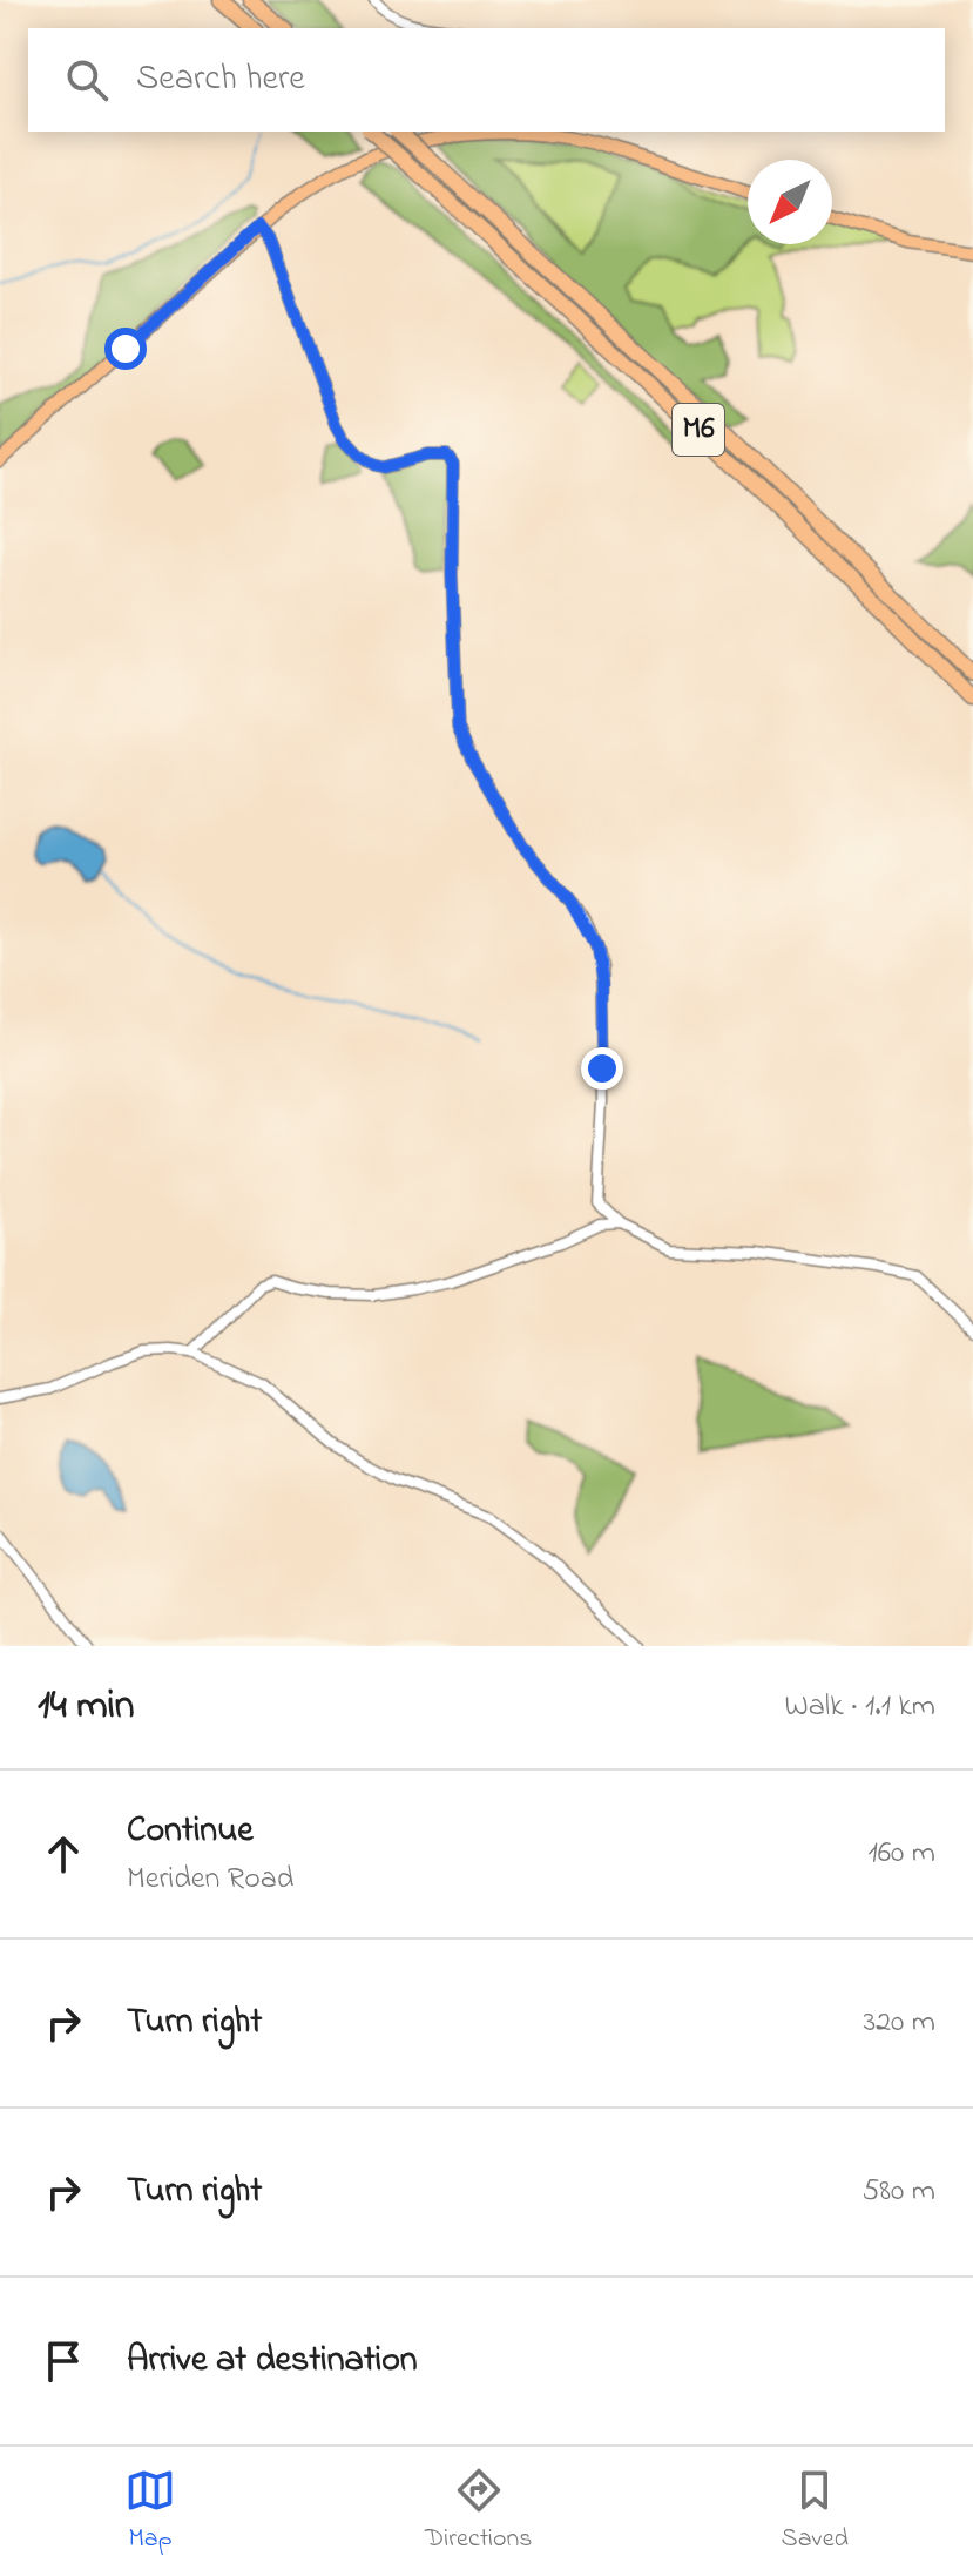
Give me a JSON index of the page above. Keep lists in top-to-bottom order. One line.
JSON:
{"streets":{"highway":["M6"]},"north":"bottom left","page":{"search":"Search here","heading":["14 min","Walk · 1.1 km"],"list":[["Continue","Meriden Road","160 m"],["Turn right","320 m"],["Turn right","580 m"],"Arrive at destination"],"nav":["Map","Directions","Saved"]}}
